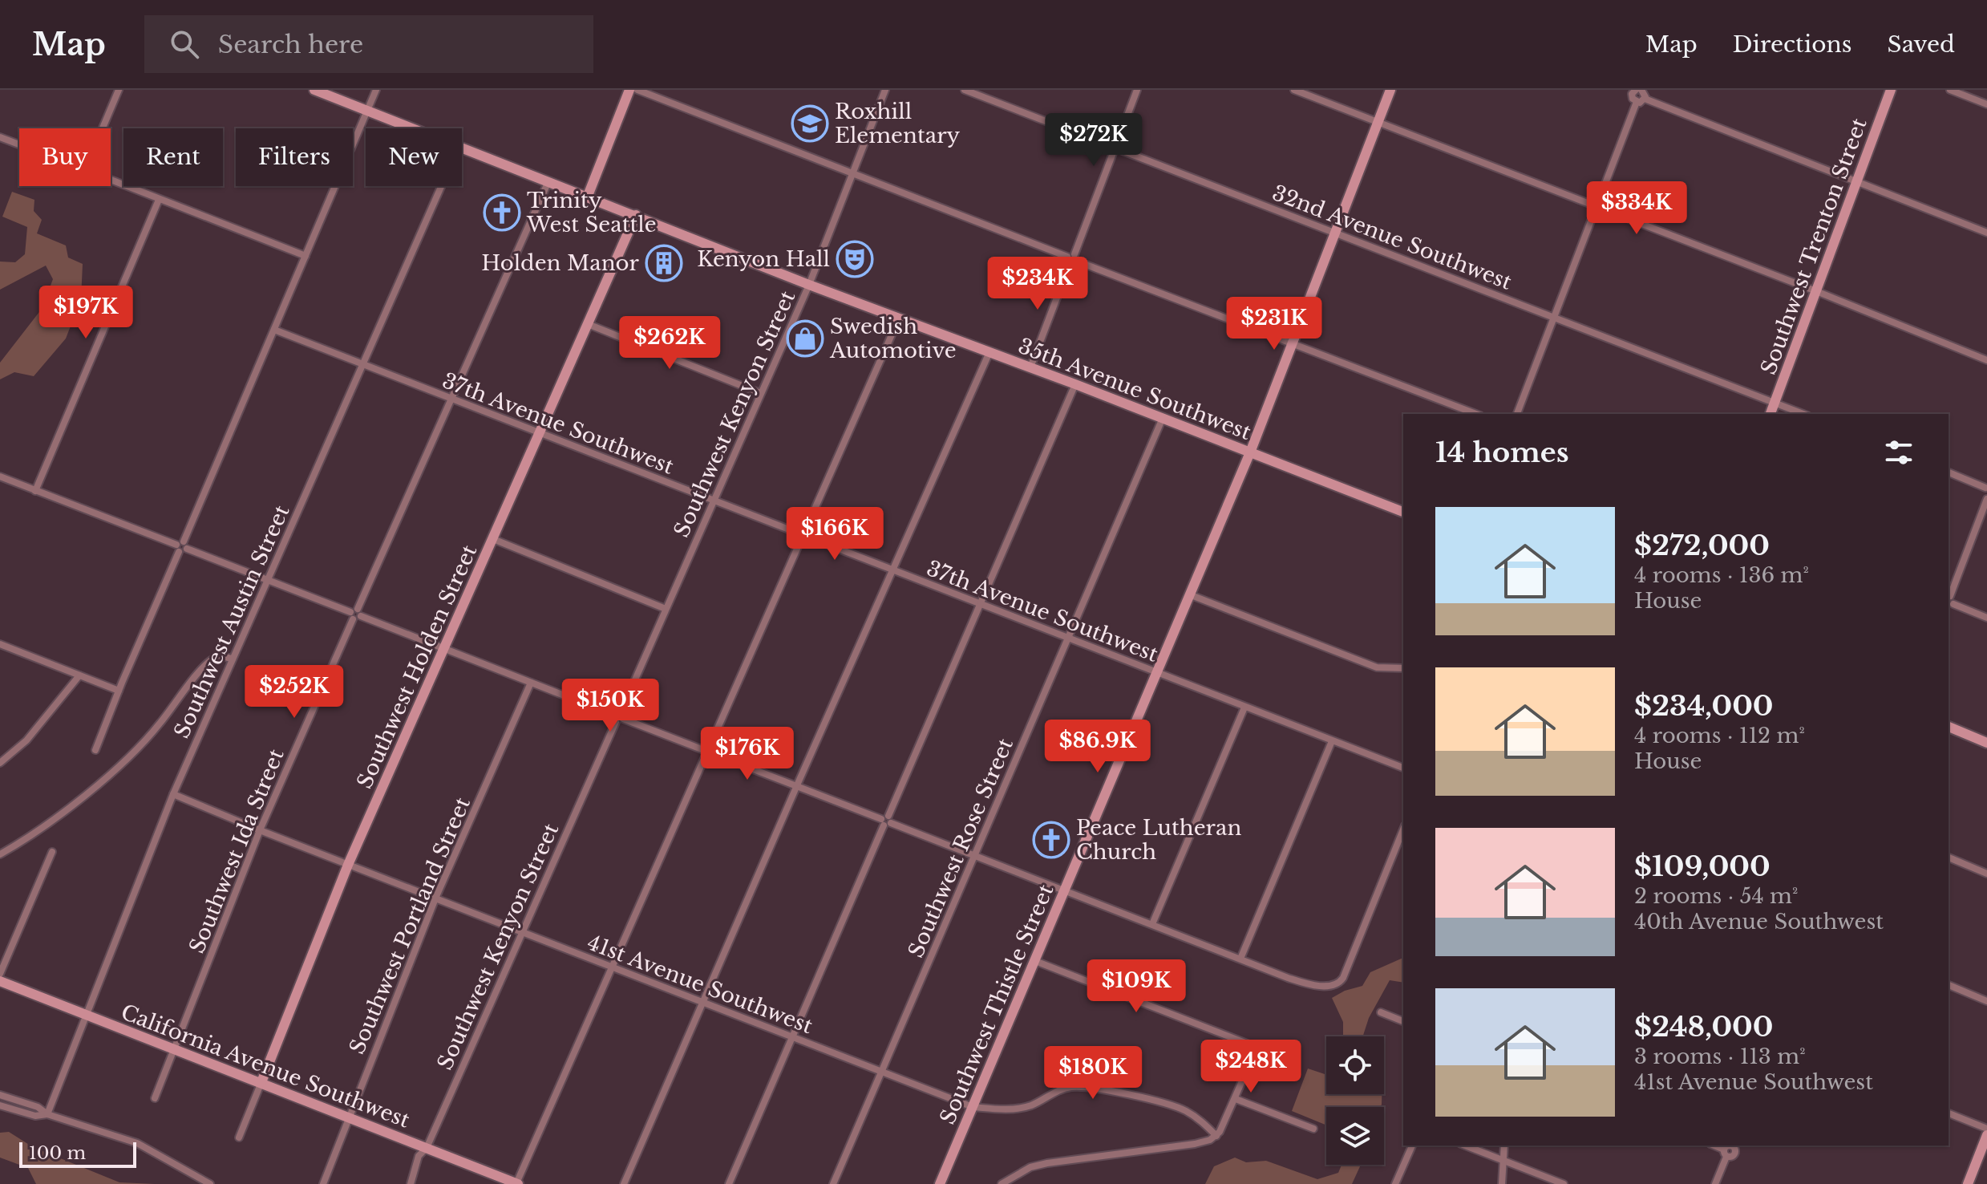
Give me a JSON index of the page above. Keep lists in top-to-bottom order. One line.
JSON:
{"streets":{"main road":["Southwest Trenton Street","35th Avenue Southwest","Southwest Holden Street","Southwest Thistle Street","California Avenue Southwest"],"street":["32nd Avenue Southwest","Southwest Kenyon Street","37th Avenue Southwest","Southwest Austin Street","Southwest Rose Street","Southwest Ida Street","Southwest Portland Street","41st Avenue Southwest"]},"crossings":[["32nd Avenue Southwest","Southwest Trenton Street"],["32nd Avenue Southwest","Southwest Thistle Street"],["35th Avenue Southwest","Southwest Kenyon Street"],["35th Avenue Southwest","Southwest Holden Street"],["35th Avenue Southwest","Southwest Rose Street"],["35th Avenue Southwest","Southwest Ida Street"],["35th Avenue Southwest","Southwest Thistle Street"],["Southwest Kenyon Street","37th Avenue Southwest"],["Southwest Kenyon Street","41st Avenue Southwest"],["Southwest Kenyon Street","California Avenue Southwest"],["37th Avenue Southwest","Southwest Austin Street"],["37th Avenue Southwest","Southwest Holden Street"],["37th Avenue Southwest","Southwest Rose Street"],["37th Avenue Southwest","Southwest Ida Street"],["37th Avenue Southwest","Southwest Thistle Street"],["Southwest Austin Street","41st Avenue Southwest"],["Southwest Austin Street","California Avenue Southwest"],["Southwest Holden Street","41st Avenue Southwest"],["Southwest Holden Street","California Avenue Southwest"],["Southwest Rose Street","41st Avenue Southwest"],["Southwest Ida Street","41st Avenue Southwest"],["Southwest Ida Street","California Avenue Southwest"],["Southwest Portland Street","41st Avenue Southwest"],["Southwest Portland Street","California Avenue Southwest"],["41st Avenue Southwest","Southwest Thistle Street"]],"places":{"school or university":["Roxhill Elementary"],"church":["Trinity West Seattle","Peace Lutheran Church"],"theatre":["Kenyon Hall"],"building":["Holden Manor"],"shop":["Swedish Automotive"]},"scale_bar":"100 m","page":{"header":"Map","search":"Search here","nav":["Map","Directions","Saved"],"price":["$272K","$334K","$234K","$197K","$231K","$262K","$166K","$252K","$150K","$86.9K","$176K","$109K","$248K","$180K"],"chip":["Buy","Rent","Filters","New"],"heading":"14 homes","list":[{"name":"$272,000","note":"4 rooms · 136 m² · House"},{"name":"$234,000","note":"4 rooms · 112 m² · House"},{"name":"$109,000","note":"2 rooms · 54 m² · 40th Avenue Southwest"},{"name":"$248,000","note":"3 rooms · 113 m² · 41st Avenue Southwest"}],"scale":"100 m"}}
